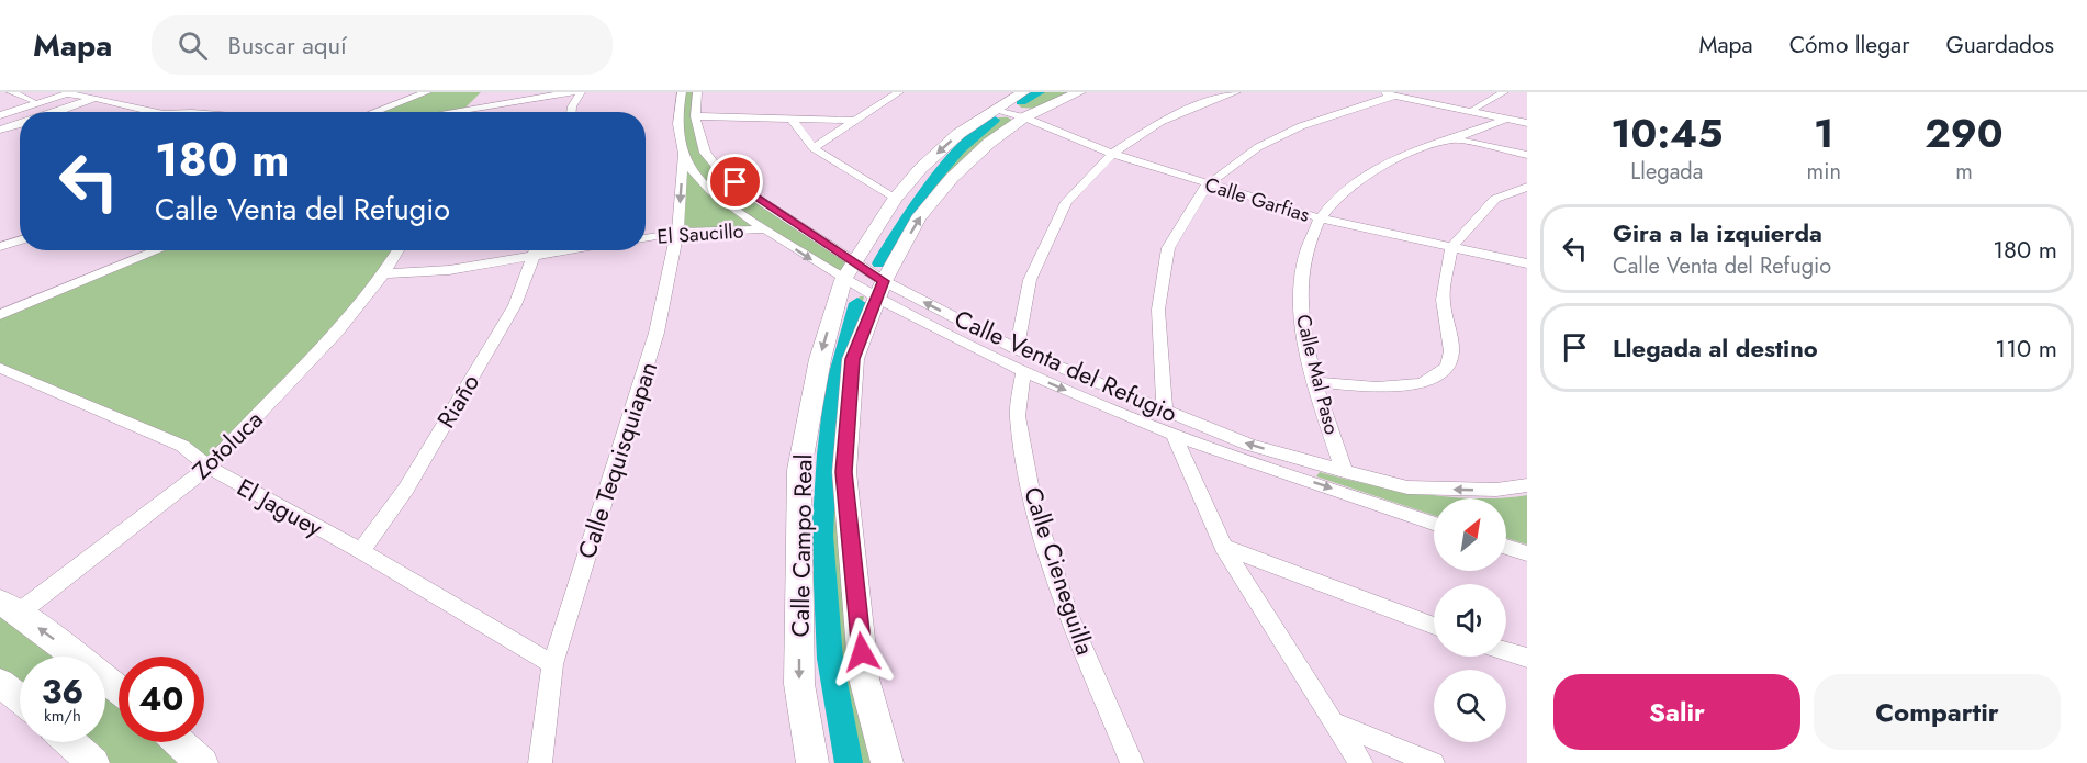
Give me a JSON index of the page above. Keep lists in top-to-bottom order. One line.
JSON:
{"streets":{"street":["Calle Garfias","El Saucillo","Calle Venta del Refugio","Calle Mal Paso","Riaño","Zotoluca","Calle Tequisquiapan","El Jaguey","Calle Campo Real","Calle Cieneguilla"]},"crossings":[["Calle Garfias","Calle Mal Paso"],["Calle Garfias","Calle Campo Real"],["El Saucillo","Calle Venta del Refugio"],["El Saucillo","Calle Tequisquiapan"],["Calle Venta del Refugio","Calle Mal Paso"],["Calle Venta del Refugio","Calle Tequisquiapan"],["Calle Venta del Refugio","Calle Campo Real"],["Calle Venta del Refugio","Calle Cieneguilla"],["Riaño","El Jaguey"],["Zotoluca","El Jaguey"],["Calle Tequisquiapan","El Jaguey"]],"north":"top right","page":{"header":"Mapa","search":"Buscar aquí","nav":["Mapa","Cómo llegar","Guardados"],"eta":["10:45","Llegada","1","min","290","m"],"turn":["180 m","Calle Venta del Refugio"],"list":[{"name":"Gira a la izquierda","note":"Calle Venta del Refugio","value":"180 m"},{"name":"Llegada al destino","value":"110 m"}],"speed":"36 km/h","limit":"40","buttons":["Salir","Compartir"]}}
